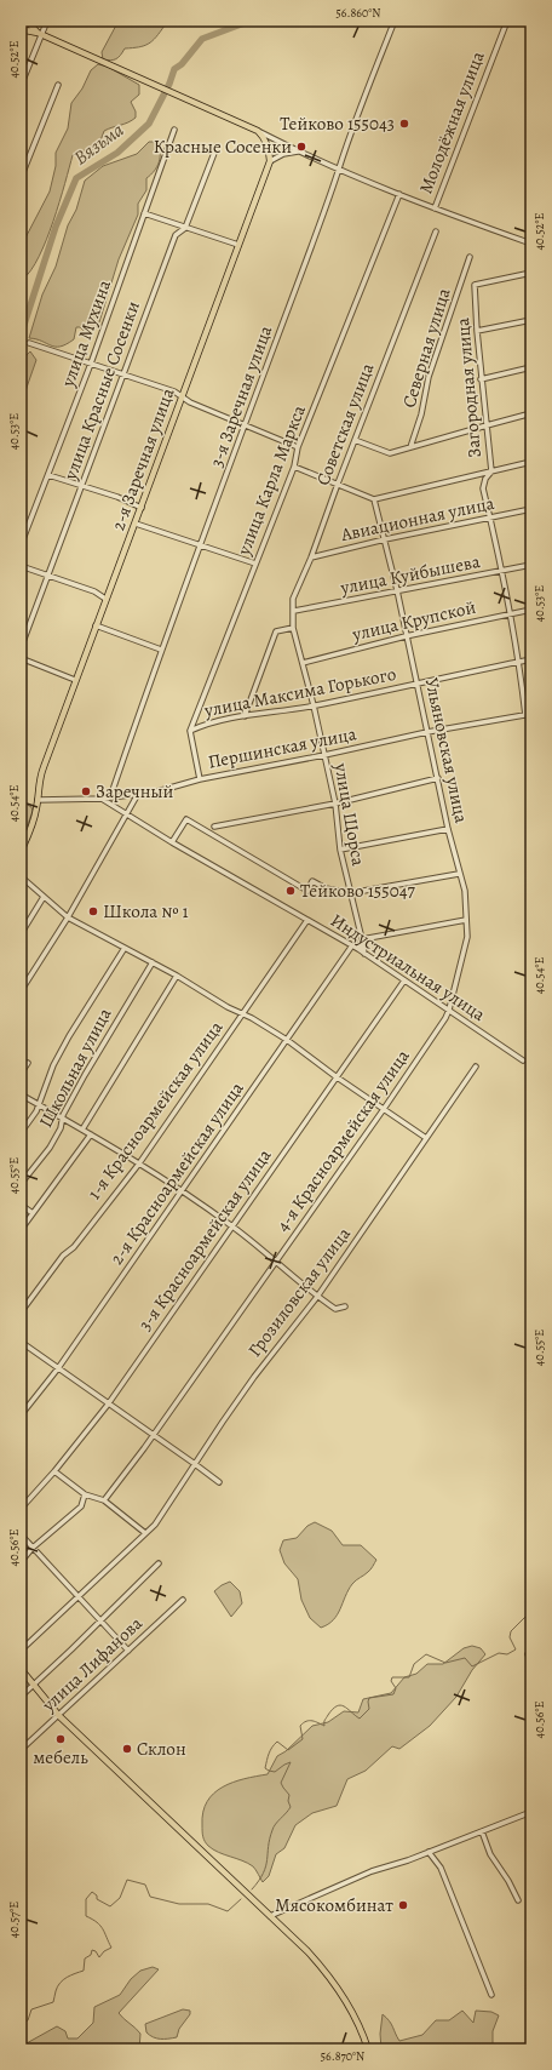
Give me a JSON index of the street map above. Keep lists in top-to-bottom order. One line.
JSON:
{"streets":{"main road":["2-я Заречная улица"],"street":["Молодёжная улица","улица Мухина","Северная улица","Загородная улица","улица Красные Сосенки","3-я Заречная улица","Советская улица","улица Карла Маркса","Авиационная улица","улица Куйбышева","улица Крупской","улица Максима Горького","Першинская улица","Ульяновская улица","улица Щорса","Индустриальная улица","Школьная улица","1-я Красноармейская улица","4-я Красноармейская улица","2-я Красноармейская улица","3-я Красноармейская улица","Грозиловская улица","улица Лифанова"]},"crossings":[["Загородная улица","Авиационная улица"],["Загородная улица","улица Куйбышева"],["Загородная улица","улица Крупской"],["Загородная улица","улица Максима Горького"],["Загородная улица","Першинская улица"],["3-я Заречная улица","Першинская улица"],["Советская улица","Авиационная улица"],["Советская улица","улица Куйбышева"],["Советская улица","улица Щорса"],["2-я Заречная улица","Першинская улица"],["улица Карла Маркса","улица Максима Горького"],["Авиационная улица","Ульяновская улица"],["улица Куйбышева","Ульяновская улица"],["улица Крупской","Ульяновская улица"],["улица Крупской","улица Щорса"],["улица Максима Горького","Ульяновская улица"],["улица Максима Горького","улица Щорса"],["Першинская улица","Ульяновская улица"],["Першинская улица","улица Щорса"],["Першинская улица","Индустриальная улица"],["Ульяновская улица","Индустриальная улица"],["Ульяновская улица","4-я Красноармейская улица"],["улица Щорса","Индустриальная улица"],["Индустриальная улица","1-я Красноармейская улица"],["Индустриальная улица","4-я Красноармейская улица"],["Индустриальная улица","2-я Красноармейская улица"],["Индустриальная улица","3-я Красноармейская улица"]],"water":["Вязьма"],"places":["Тейково 155043","Красные Сосенки","Заречный","Тейково 155047","Школа № 1","мебель","Склон","Мясокомбинат"],"coordinates":["56.860°N","40.52°E","40.53°E","40.54°E","40.55°E","40.56°E","40.57°E","56.870°N"]}
